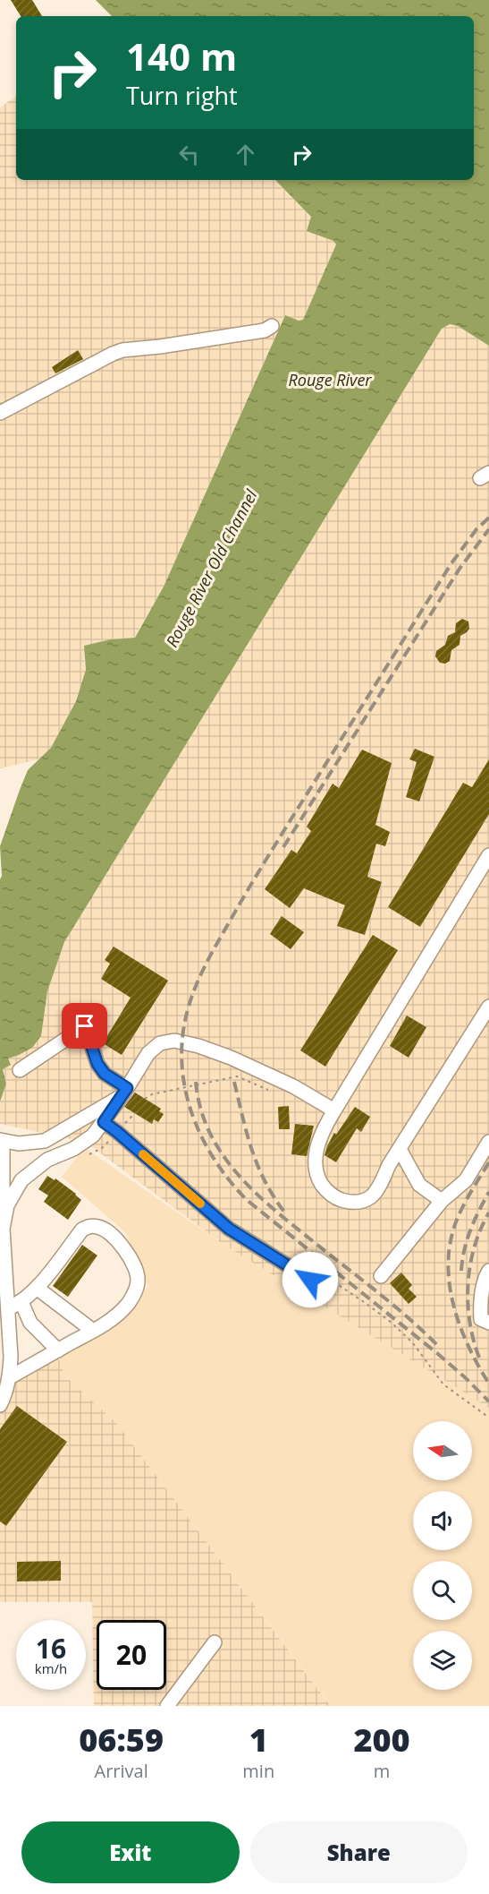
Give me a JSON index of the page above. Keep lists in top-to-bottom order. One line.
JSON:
{"water":["Rouge River","Rouge River Old Channel"],"north":"left","page":{"turn":["140 m","Turn right"],"speed":"16 km/h","limit":"20","eta":["06:59","Arrival","1","min","200","m"],"buttons":["Exit","Share"]}}
